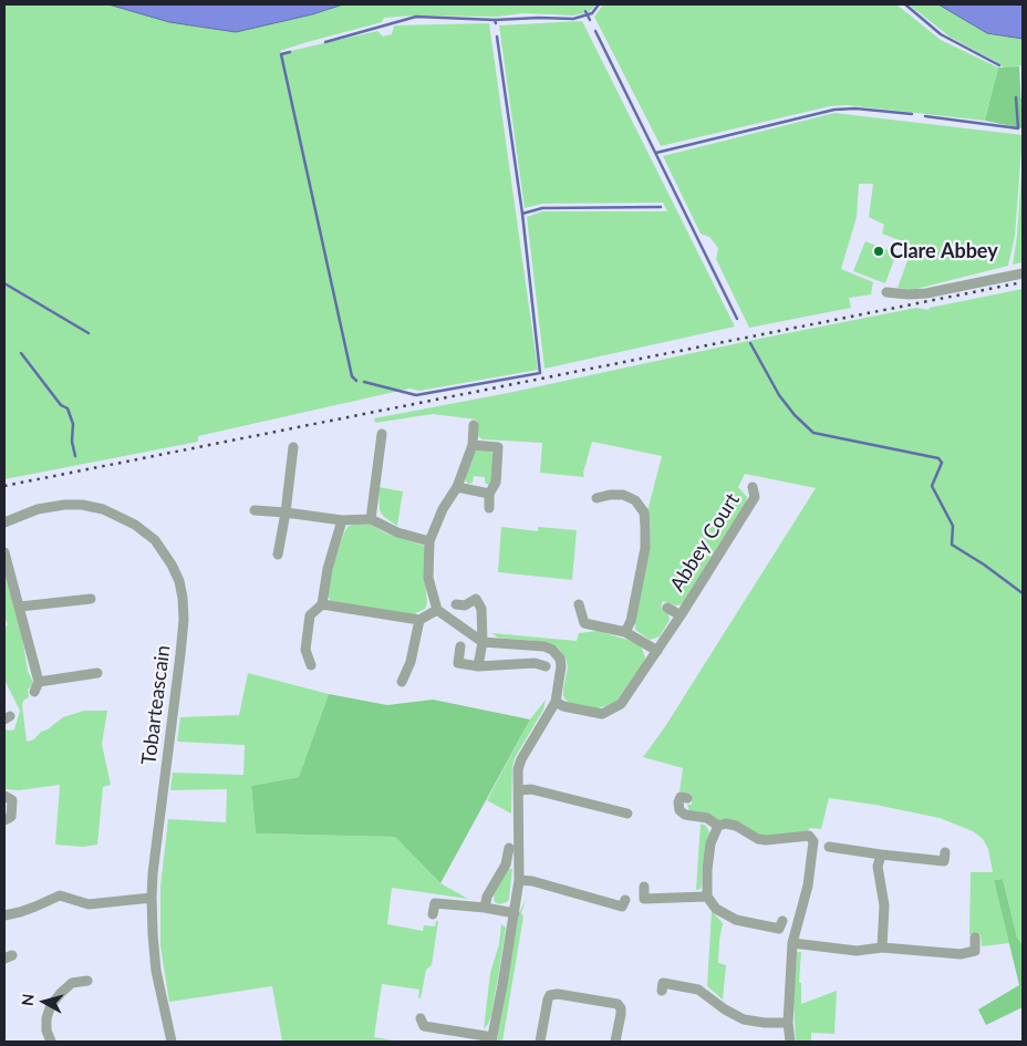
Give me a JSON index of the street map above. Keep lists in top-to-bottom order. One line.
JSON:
{"streets":{"street":["Abbey Court","Tobarteascain"]},"places":["Clare Abbey"],"north":"left"}
